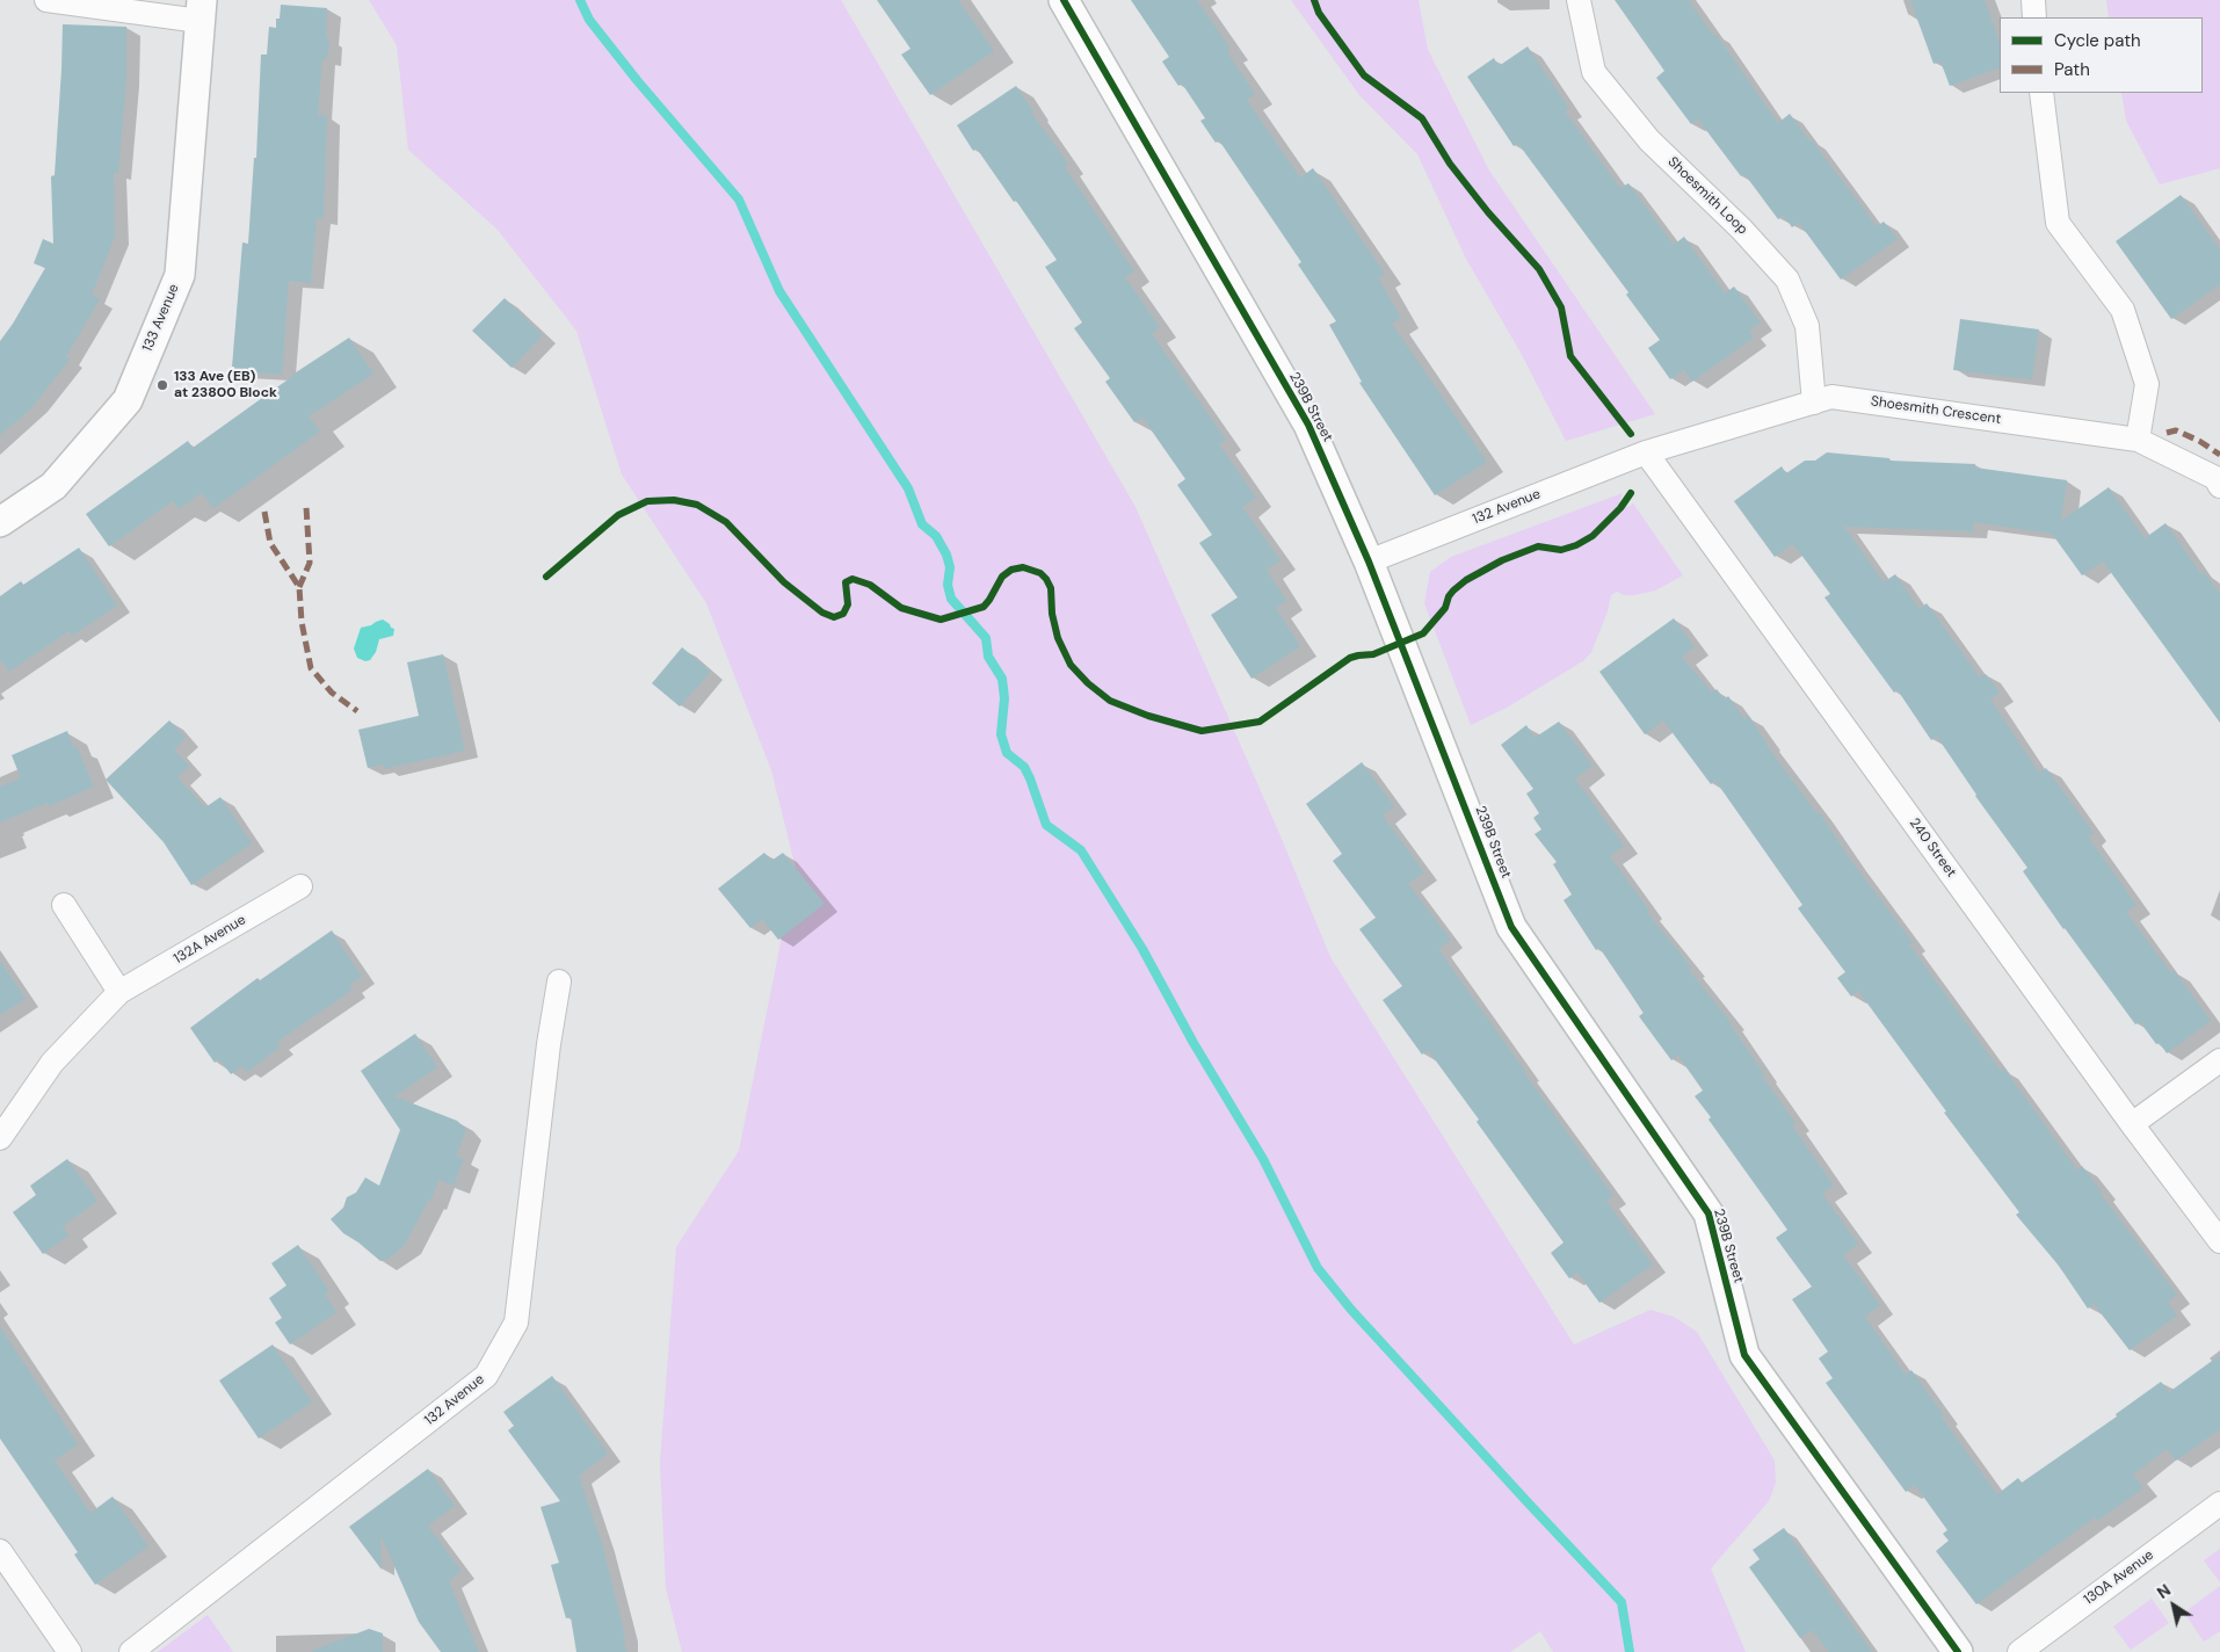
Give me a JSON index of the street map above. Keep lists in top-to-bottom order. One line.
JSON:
{"streets":{"street":["Shoesmith Loop","133 Avenue","239B Street","Shoesmith Crescent","132 Avenue","240 Street","132A Avenue","130A Avenue"]},"crossings":[["Shoesmith Loop","Shoesmith Crescent"],["239B Street","132 Avenue"],["Shoesmith Crescent","132 Avenue"],["Shoesmith Crescent","240 Street"],["132 Avenue","240 Street"]],"places":["133 Ave (EB) at 23800 Block"],"legend":["Cycle path","Path"],"north":"top left"}
